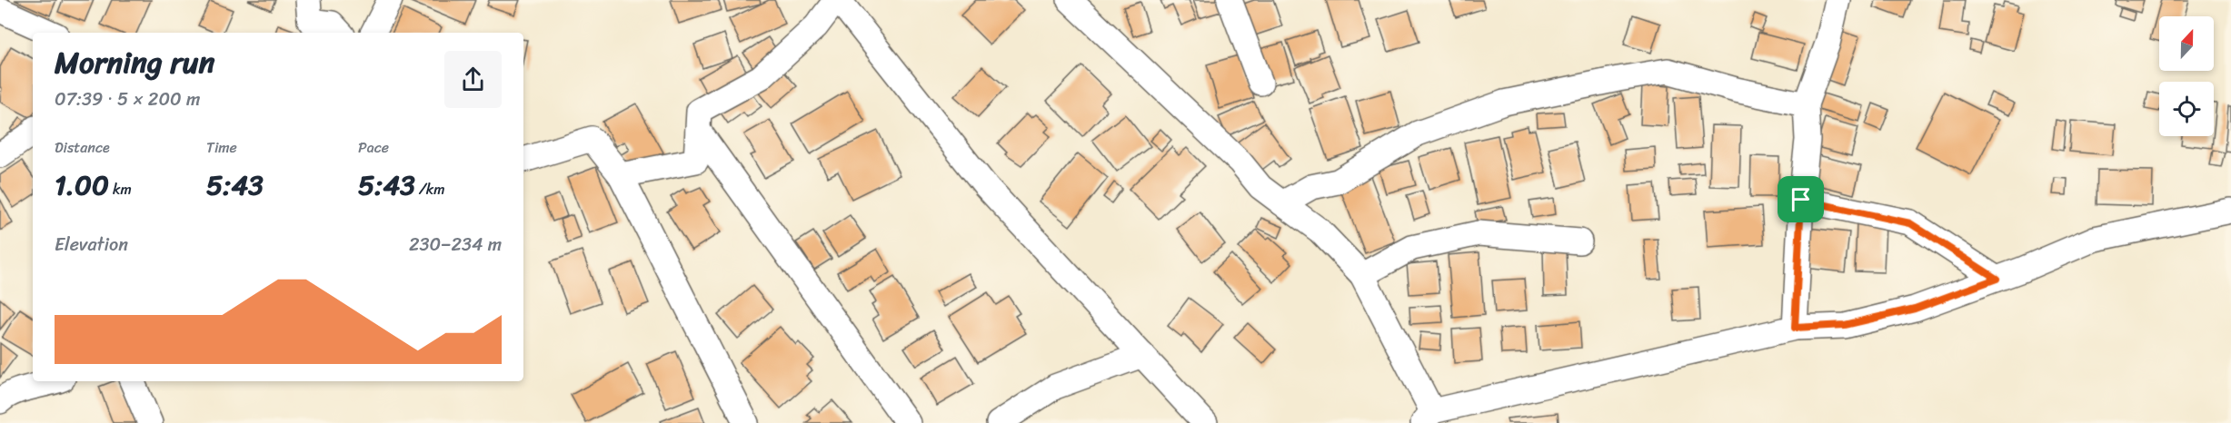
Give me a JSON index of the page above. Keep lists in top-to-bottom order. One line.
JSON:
{"north":"top","page":{"heading":["Morning run","07:39 · 5 × 200 m"],"stats":[["Distance","1.00 km"],["Time","5:43"],["Pace","5:43 /km"]],"chart":["Elevation","230–234 m"]}}
